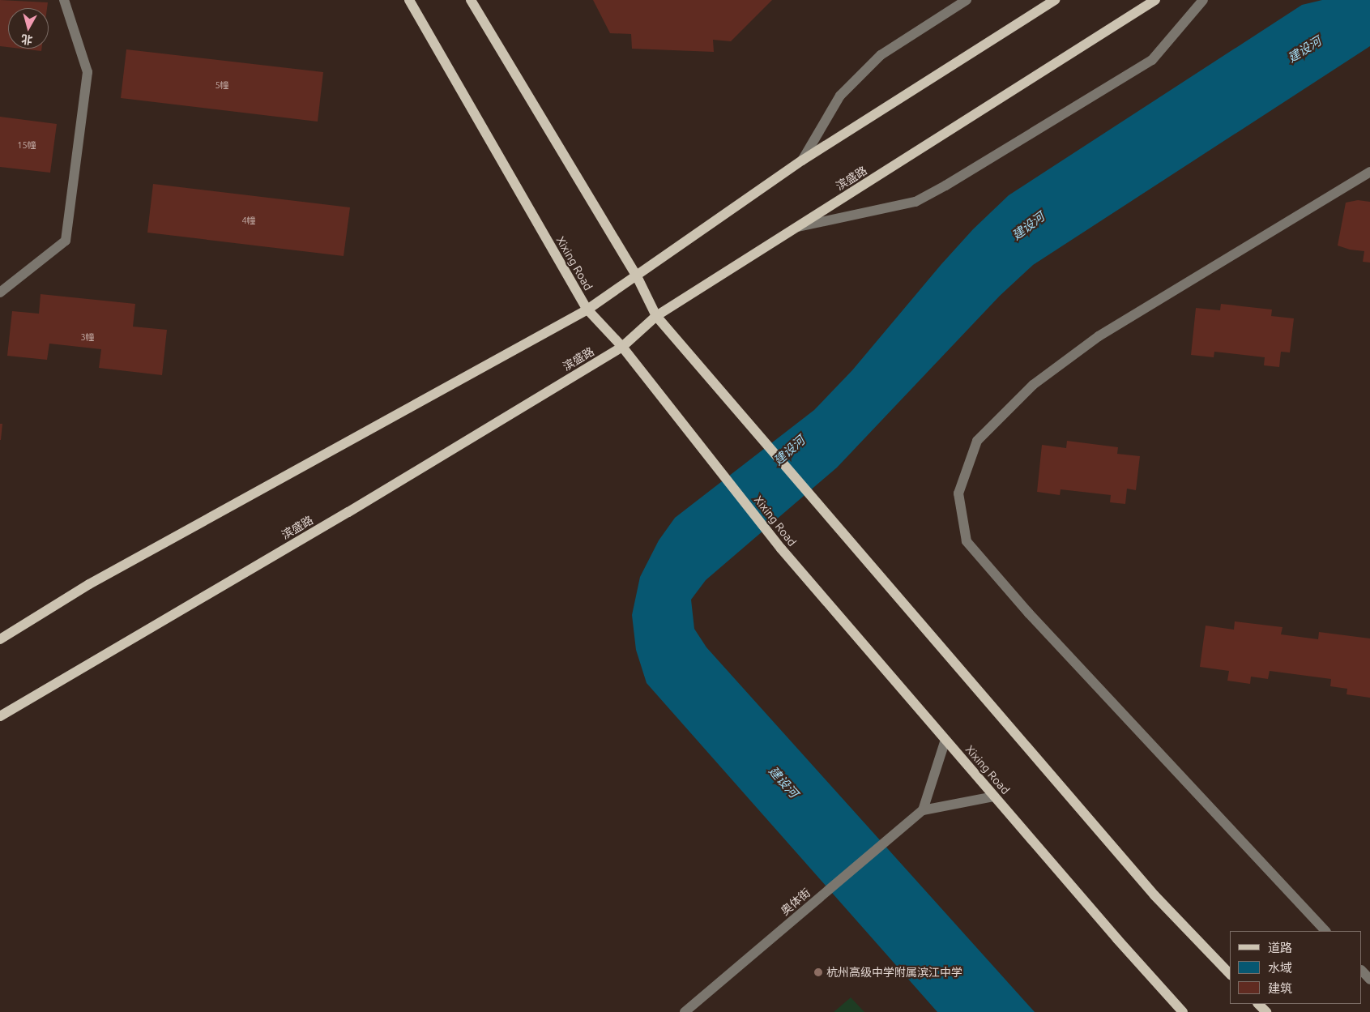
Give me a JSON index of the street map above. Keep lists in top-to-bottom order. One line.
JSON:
{"streets":{"main road":["滨盛路","Xixing Road"],"street":["奥体街"]},"crossings":[["滨盛路","Xixing Road"],["Xixing Road","奥体街"]],"water":["建设河"],"places":["杭州高级中学附属滨江中学"],"house_numbers":["5幢","15幢","4幢","3幢"],"legend":["道路","水域","建筑"],"north":"bottom"}
